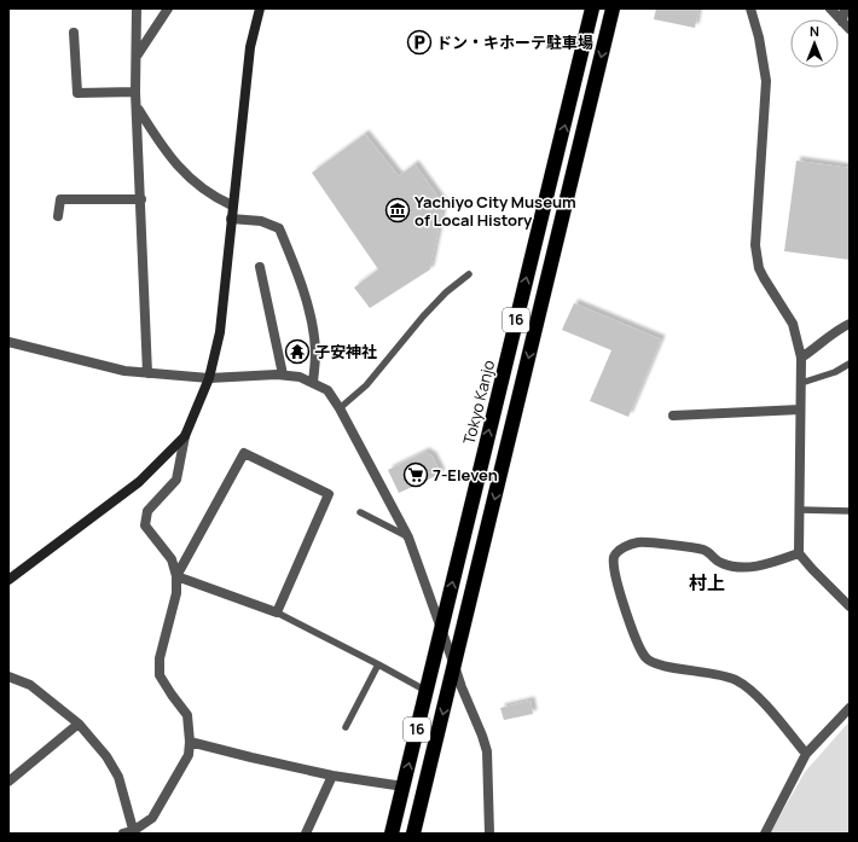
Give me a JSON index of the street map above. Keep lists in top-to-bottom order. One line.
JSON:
{"streets":{"highway":["16","Tokyo Kanjo"]},"districts":["村上"],"places":{"parking":["ドン・キホーテ駐車場"],"museum":["Yachiyo City Museum of Local History"],"temple":["子安神社"],"supermarket":["7-Eleven"]},"north":"top"}
